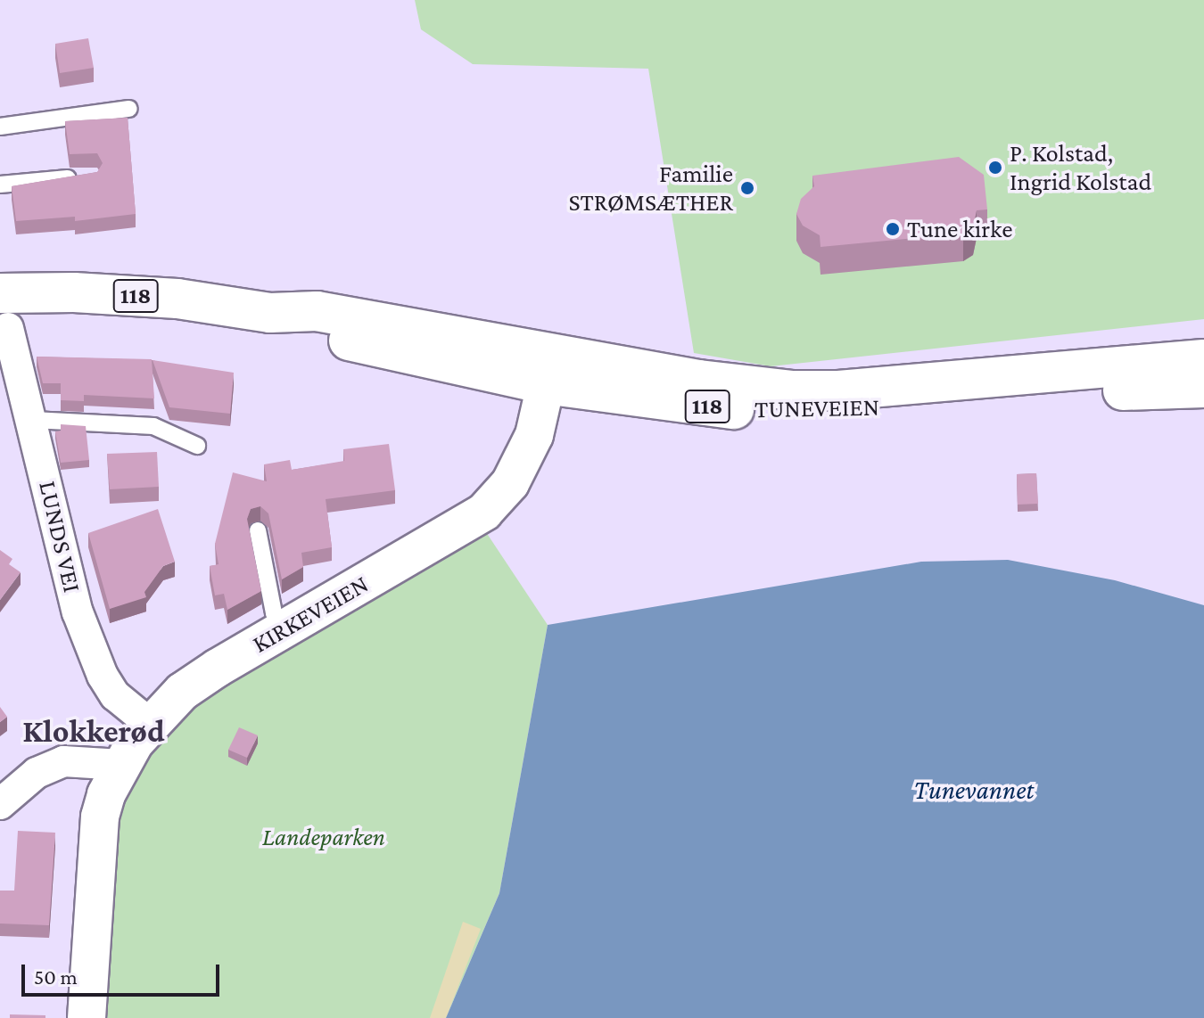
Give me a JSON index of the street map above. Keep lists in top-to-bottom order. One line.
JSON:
{"streets":{"main road":["118","TUNEVEIEN"],"street":["LUNDS VEI","KIRKEVEIEN"]},"crossings":[["TUNEVEIEN","LUNDS VEI"],["TUNEVEIEN","KIRKEVEIEN"],["LUNDS VEI","KIRKEVEIEN"]],"districts":["Klokkerød"],"water":["Tunevannet"],"parks":["Landeparken"],"places":["P. Kolstad, Ingrid Kolstad","Familie STRØMSÆTHER","Tune kirke"],"scale_bar":"50 m"}
